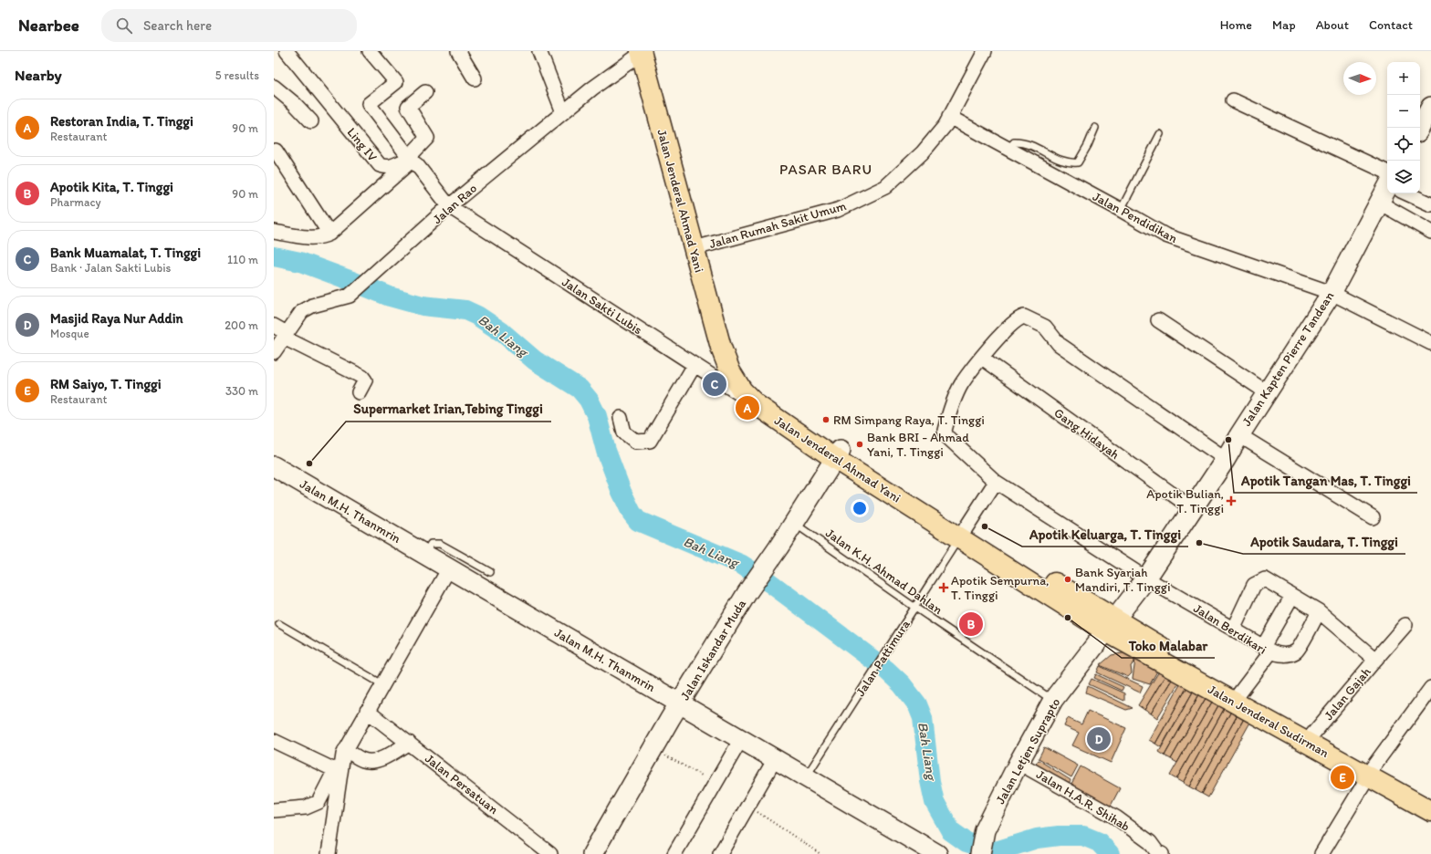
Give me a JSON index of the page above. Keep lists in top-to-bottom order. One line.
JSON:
{"streets":{"main road":["Jalan Jenderal Ahmad Yani","Jalan Jenderal Sudirman"],"street":["Ling IV","Jalan Rao","Jalan Pendidikan","Jalan Rumah Sakit Umum","Jalan Sakti Lubis","Jalan Kapten Pierre Tandean","Gang Hidayah","Jalan M.H. Thanmrin","Jalan Berdikari","Jalan Iskandar Muda","Jalan Pattimura","Jalan Gajah","Jalan Letjen Suprapto","Jalan Persatuan","Jalan H.A.R. Shihab"],"lane":["Jalan K.H. Ahmad Dahlan"]},"crossings":[["Jalan Jenderal Ahmad Yani","Jalan Rao"],["Jalan Jenderal Ahmad Yani","Jalan Rumah Sakit Umum"],["Jalan Jenderal Ahmad Yani","Jalan Sakti Lubis"],["Jalan Jenderal Ahmad Yani","Jalan Kapten Pierre Tandean"],["Jalan Jenderal Ahmad Yani","Jalan Iskandar Muda"],["Jalan Jenderal Ahmad Yani","Jalan Pattimura"],["Jalan Jenderal Ahmad Yani","Jalan Jenderal Sudirman"],["Jalan Jenderal Ahmad Yani","Jalan Letjen Suprapto"],["Jalan Rao","Jalan Sakti Lubis"],["Jalan Pendidikan","Jalan Rumah Sakit Umum"],["Jalan Pendidikan","Jalan Kapten Pierre Tandean"],["Jalan Kapten Pierre Tandean","Gang Hidayah"],["Jalan Kapten Pierre Tandean","Jalan Berdikari"],["Jalan Kapten Pierre Tandean","Jalan Jenderal Sudirman"],["Jalan Kapten Pierre Tandean","Jalan Letjen Suprapto"],["Jalan M.H. Thanmrin","Jalan Iskandar Muda"],["Jalan M.H. Thanmrin","Jalan Pattimura"],["Jalan K.H. Ahmad Dahlan","Jalan Iskandar Muda"],["Jalan K.H. Ahmad Dahlan","Jalan Pattimura"],["Jalan K.H. Ahmad Dahlan","Jalan Letjen Suprapto"],["Jalan Berdikari","Jalan Gajah"],["Jalan Berdikari","Jalan Jenderal Sudirman"],["Jalan Gajah","Jalan Jenderal Sudirman"],["Jalan Jenderal Sudirman","Jalan Letjen Suprapto"],["Jalan Letjen Suprapto","Jalan H.A.R. Shihab"]],"districts":["PASAR BARU"],"water":["Bah Liang"],"places":{"other":["RM Simpang Raya, T. Tinggi","Apotik Tangan Mas, T. Tinggi","Bank BRI - Ahmad Yani, T. Tinggi","Supermarket Irian,Tebing Tinggi","Apotik Keluarga, T. Tinggi","Apotik Saudara, T. Tinggi","Bank Syariah Mandiri, T. Tinggi","Toko Malabar"],"health":["Apotik Bulian, T. Tinggi","Apotik Sempurna, T. Tinggi"]},"north":"right","page":{"header":"Nearbee","search":"Search here","nav":["Home","Map","About","Contact"],"heading":["Nearby","5 results"],"map_buttons":["+","−"],"list":[{"mark":"A","name":"Restoran India, T. Tinggi","note":"Restaurant","value":"90 m"},{"mark":"B","name":"Apotik Kita, T. Tinggi","note":"Pharmacy","value":"90 m"},{"mark":"C","name":"Bank Muamalat, T. Tinggi","note":"Bank · Jalan Sakti Lubis","value":"110 m"},{"mark":"D","name":"Masjid Raya Nur Addin","note":"Mosque","value":"200 m"},{"mark":"E","name":"RM Saiyo, T. Tinggi","note":"Restaurant","value":"330 m"}],"pins":["C","A","B","D","E"]}}
